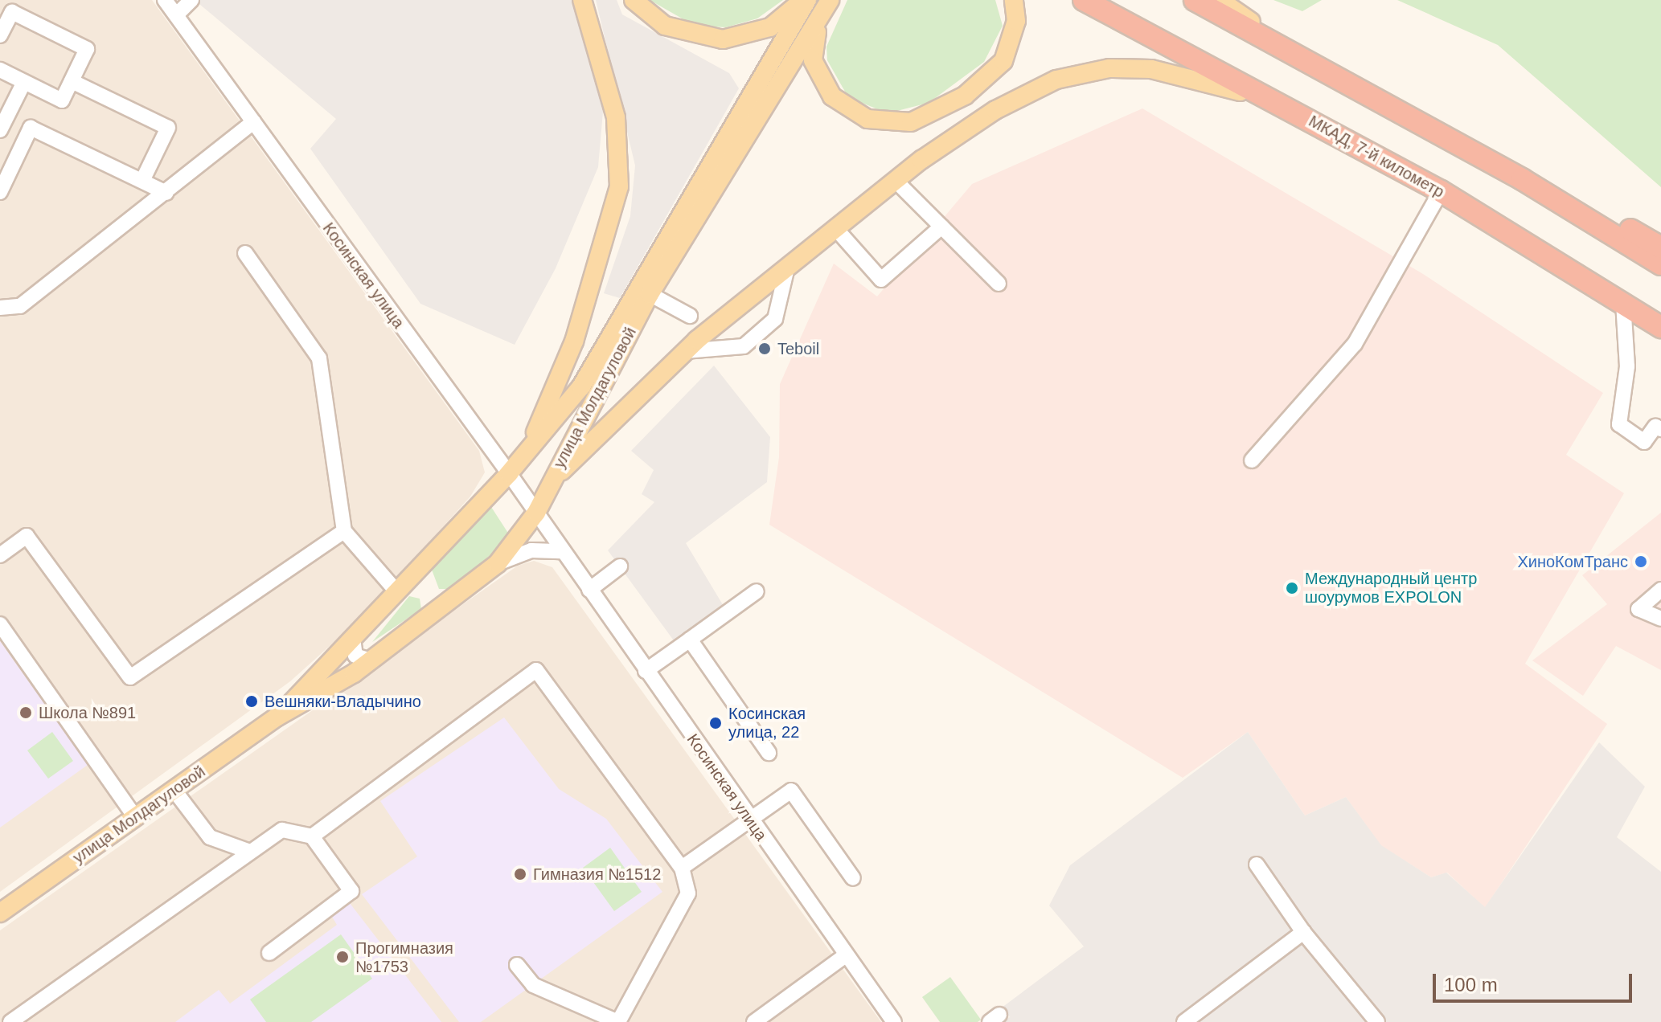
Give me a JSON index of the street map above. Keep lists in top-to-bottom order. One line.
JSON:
{"streets":{"highway":["МКАД, 7-й километр"],"main road":["улица Молдагуловой"],"street":["Косинская улица"]},"crossings":[["Косинская улица","улица Молдагуловой"]],"places":["Teboil","ХиноКомТранс","Международный центр шоурумов EXPOLON","Вешняки-Владычино","Школа №891","Косинская улица, 22","Гимназия №1512","Прогимназия №1753"],"scale_bar":"100 m"}
